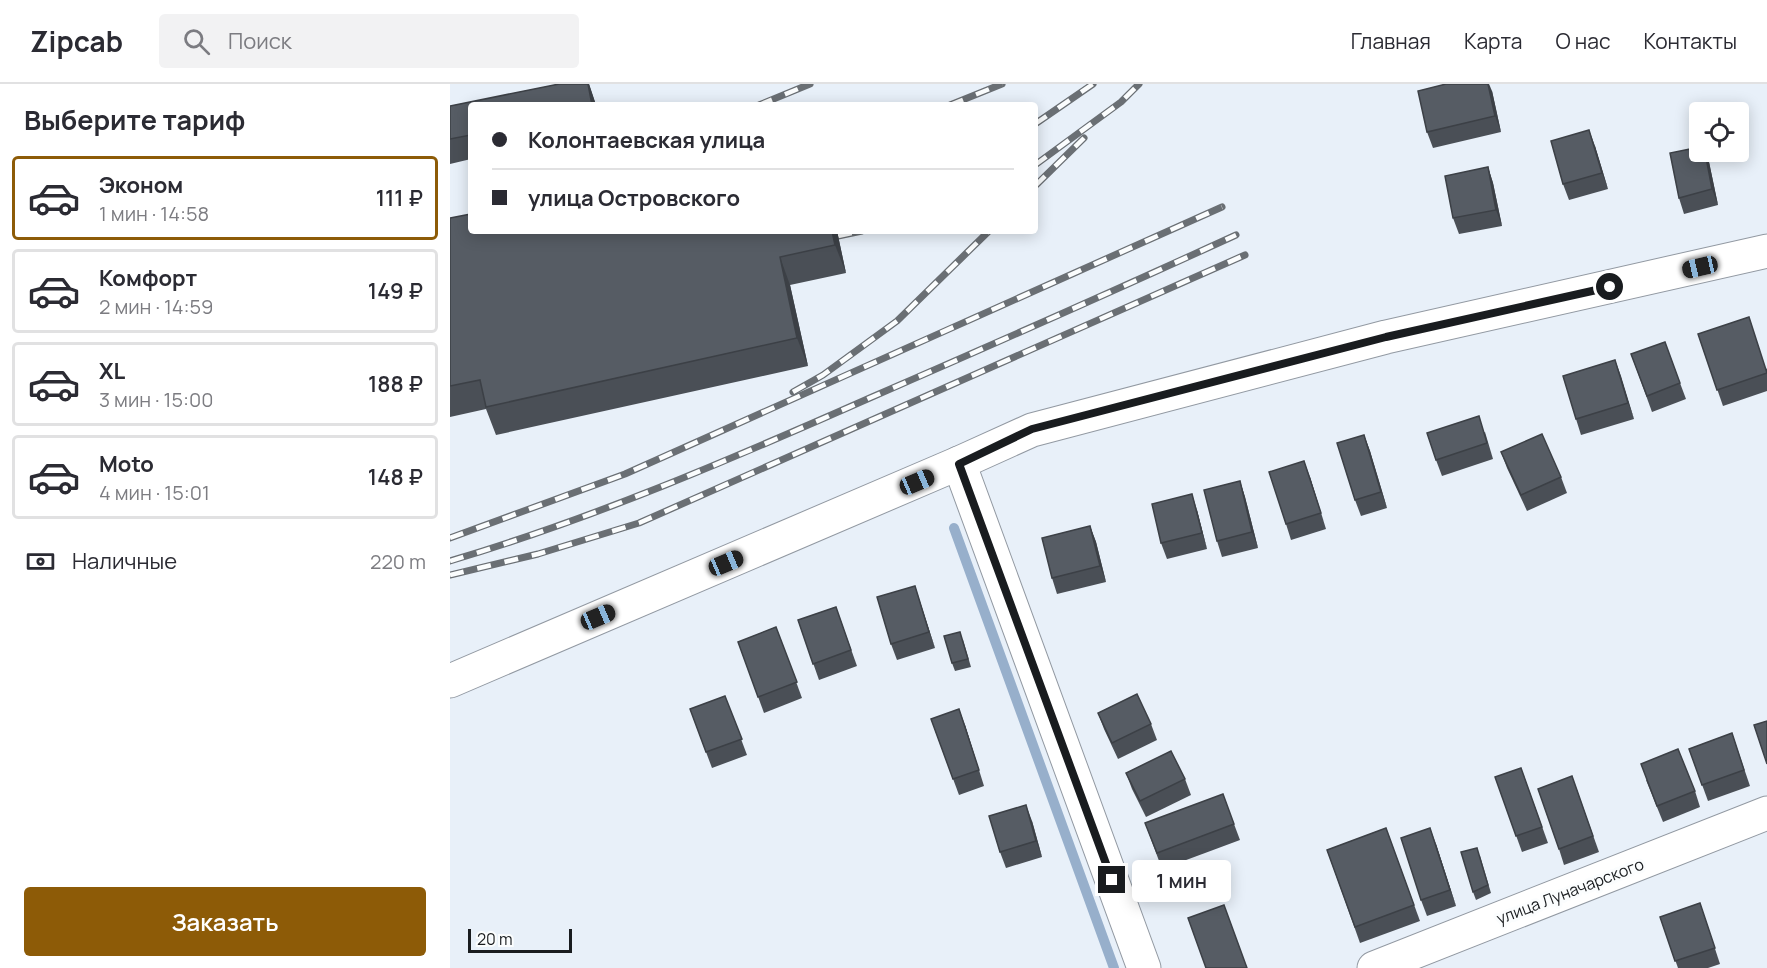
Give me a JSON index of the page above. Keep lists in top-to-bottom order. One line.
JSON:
{"streets":{"street":["улица Луначарского"]},"scale_bar":"20 m","page":{"header":"Zipcab","search":"Поиск","nav":["Главная","Карта","О нас","Контакты"],"heading":"Выберите тариф","banner":["Колонтаевская улица","улица Островского"],"list":[{"name":"Эконом","note":"1 мин · 14:58","value":"111 ₽"},{"name":"Комфорт","note":"2 мин · 14:59","value":"149 ₽"},{"name":"XL","note":"3 мин · 15:00","value":"188 ₽"},{"name":"Moto","note":"4 мин · 15:01","value":"148 ₽"}],"pay":["Наличные","220 m"],"bubble":"1 мин","buttons":"Заказать","scale":"20 m"}}
